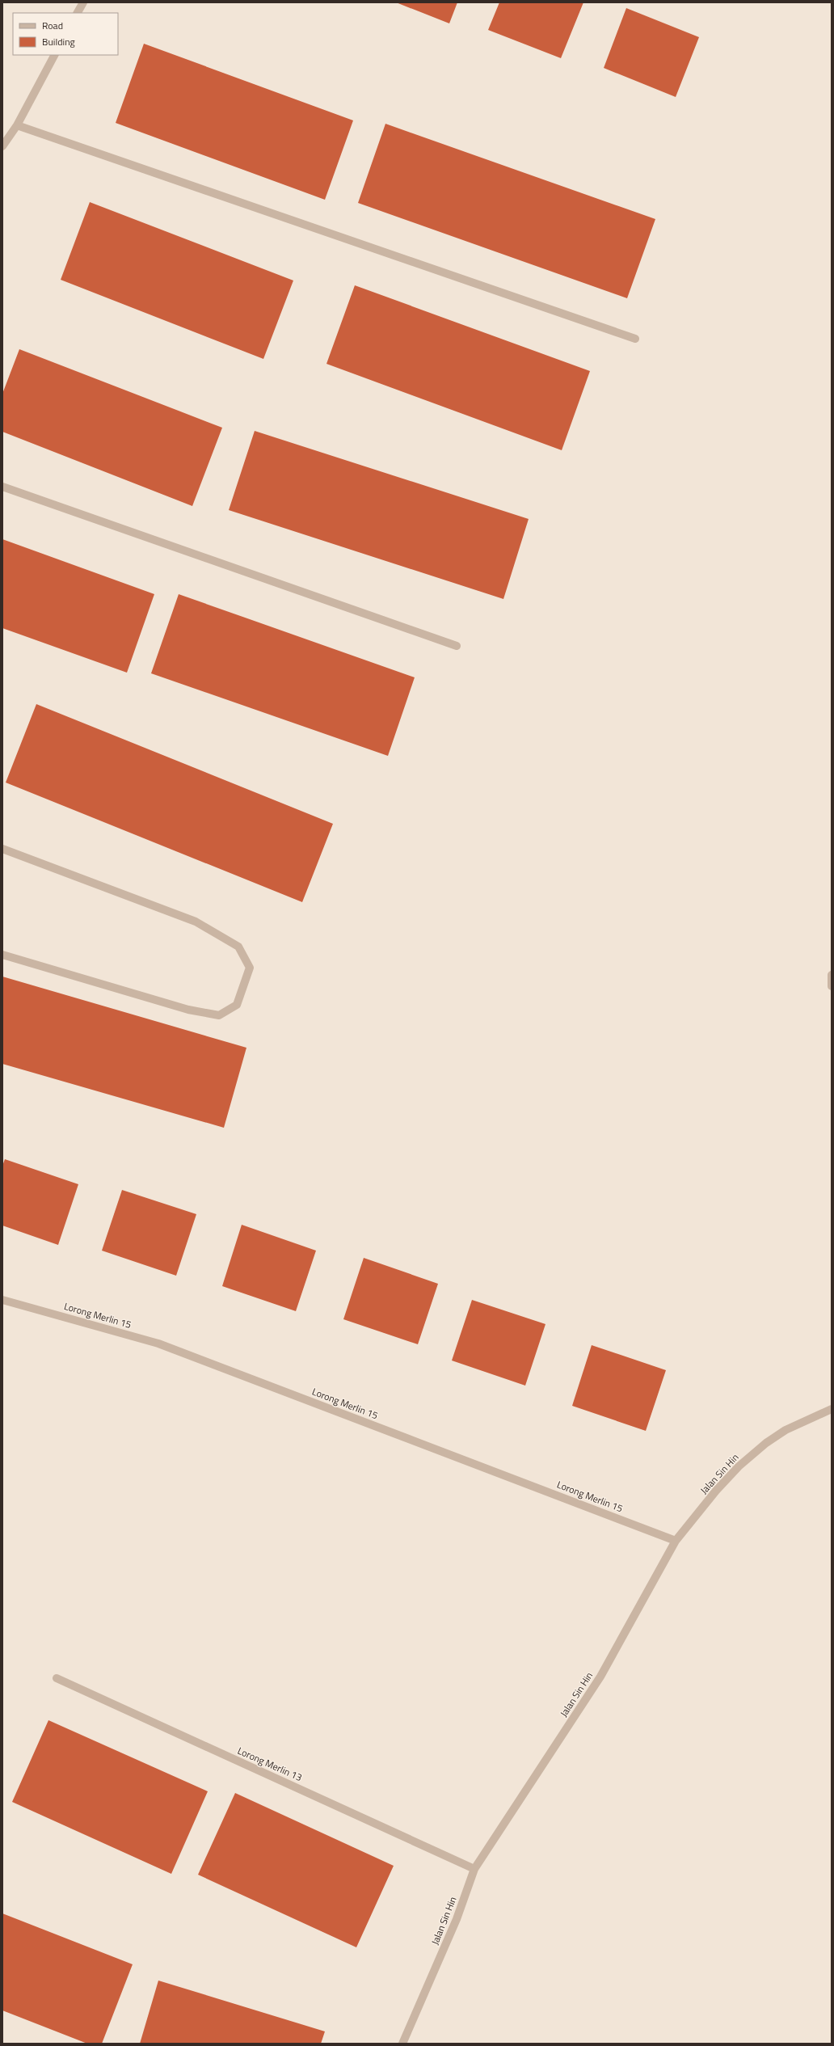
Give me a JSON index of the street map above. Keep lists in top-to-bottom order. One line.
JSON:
{"streets":{"street":["Lorong Merlin 15","Jalan Sin Hin","Lorong Merlin 13"]},"crossings":[["Lorong Merlin 15","Jalan Sin Hin"],["Jalan Sin Hin","Lorong Merlin 13"]],"legend":["Road","Building"]}
